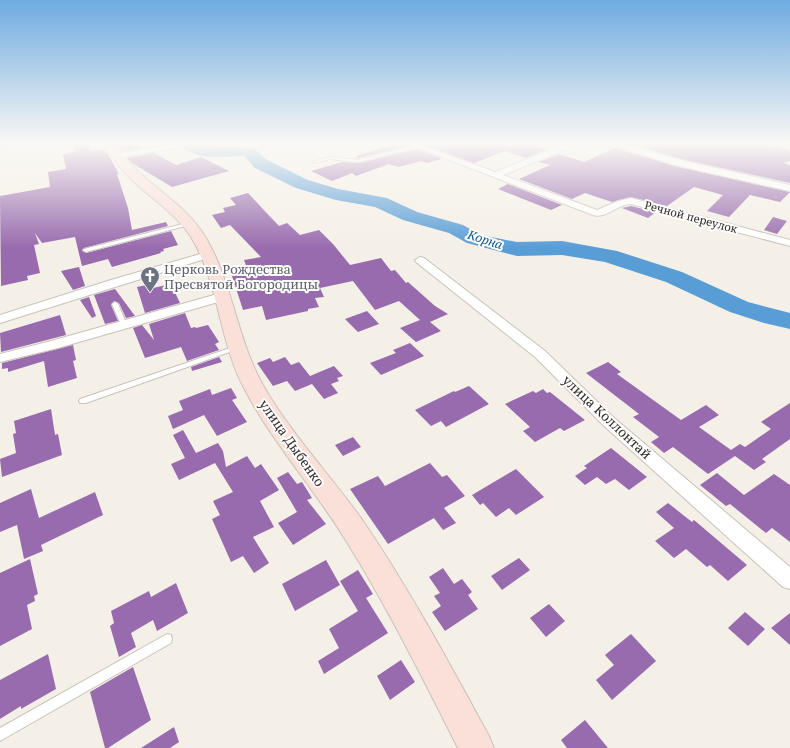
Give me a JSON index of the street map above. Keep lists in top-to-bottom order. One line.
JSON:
{"streets":{"main road":["улица Дыбенко"],"street":["Речной переулок","улица Коллонтай"]},"water":["Корна"],"places":{"church":["Церковь Рождества Пресвятой Богородицы"]}}
